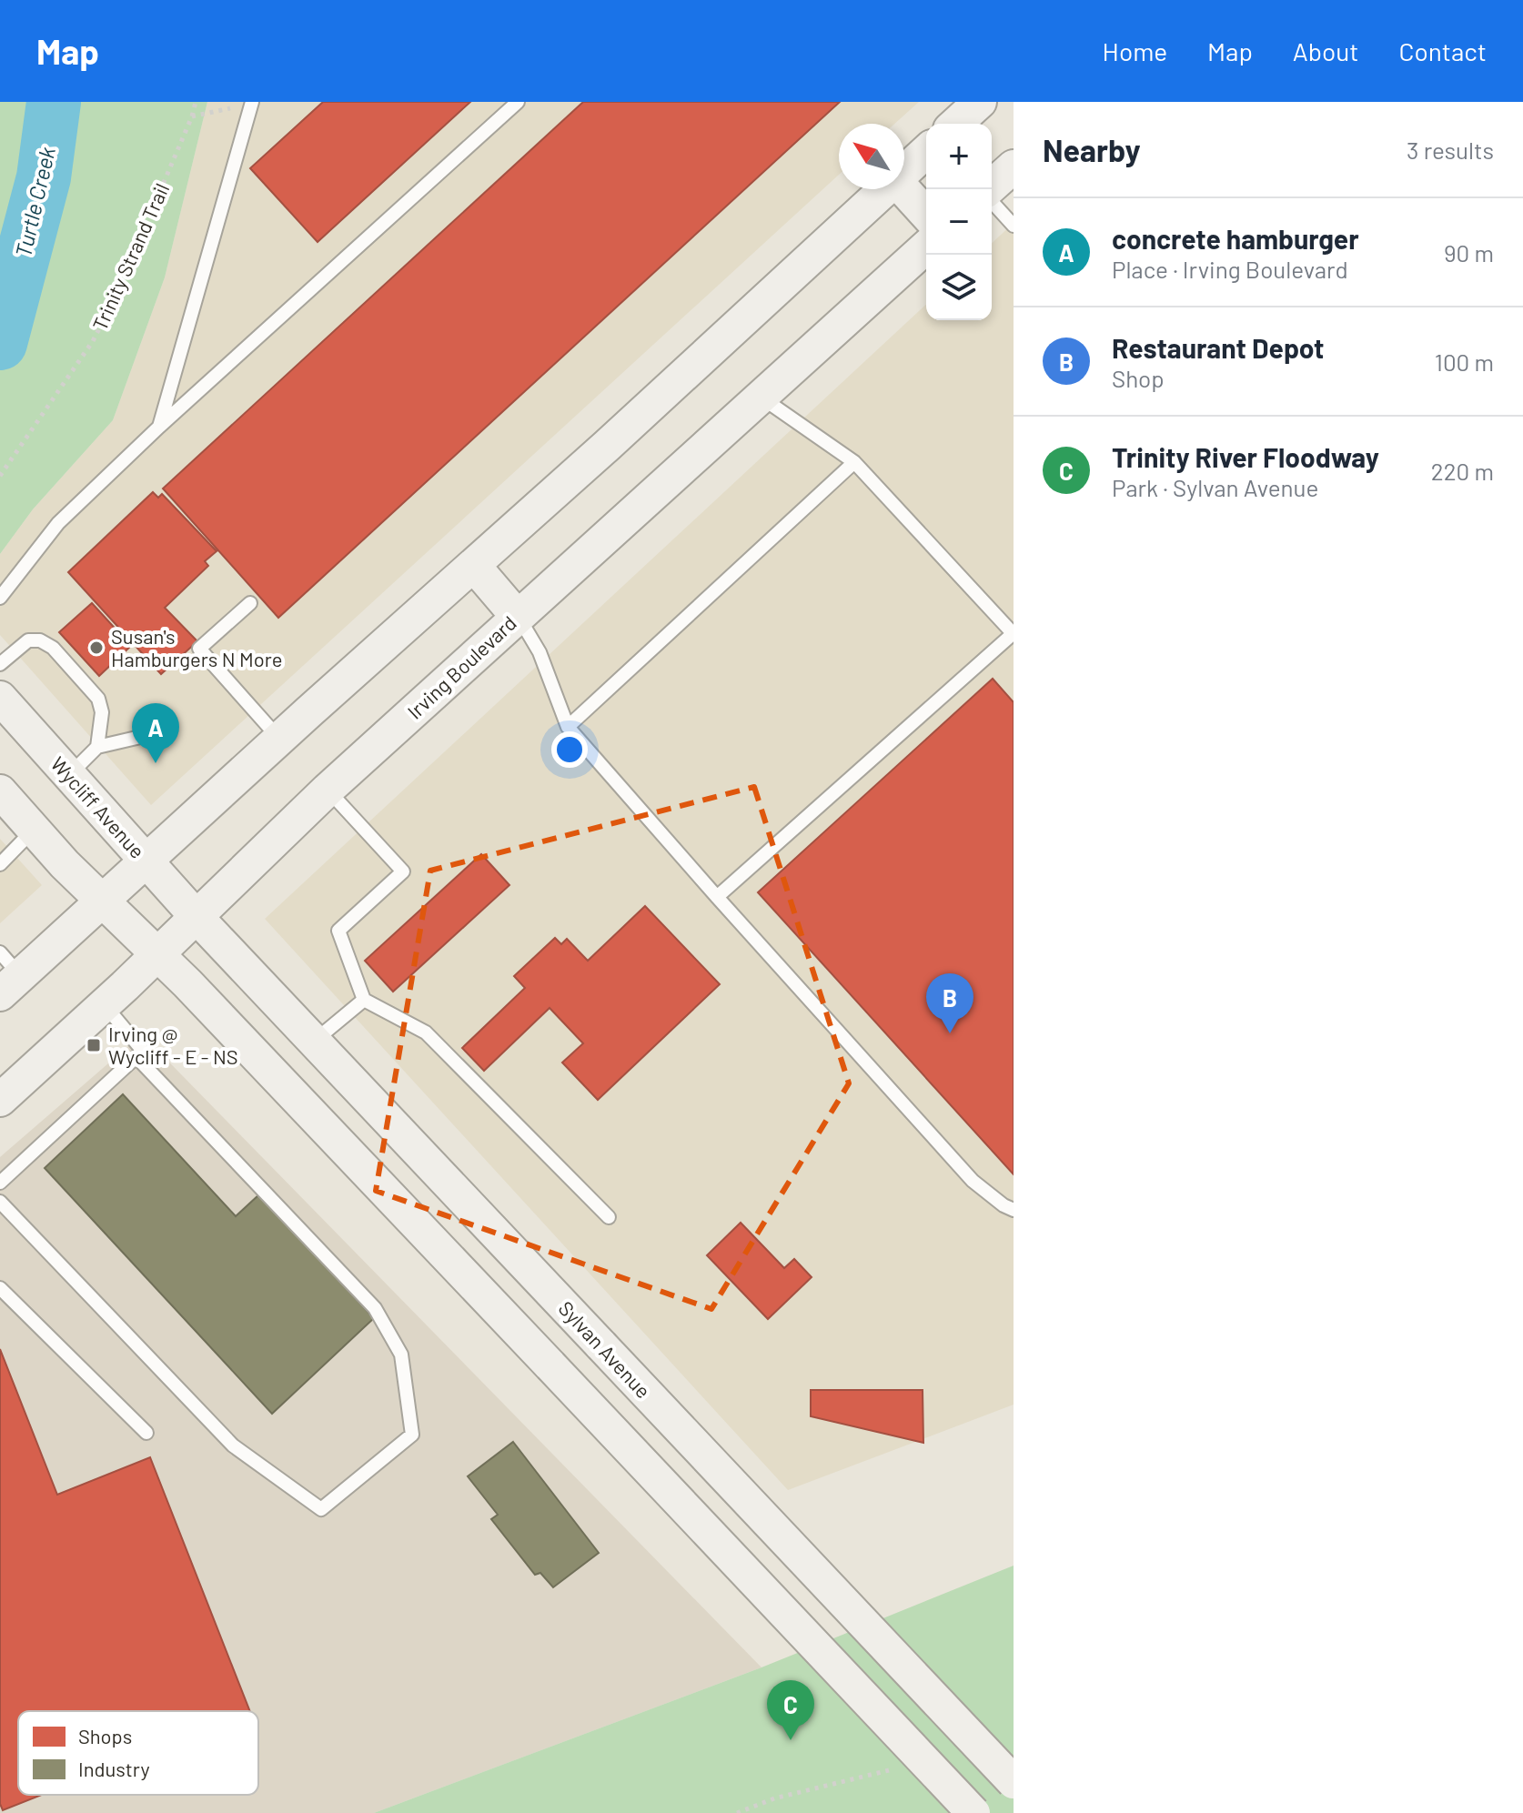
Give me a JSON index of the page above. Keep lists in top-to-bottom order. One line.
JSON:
{"streets":{"main road":["Irving Boulevard","Wycliff Avenue","Sylvan Avenue"],"path":["Trinity Strand Trail"]},"crossings":[["Irving Boulevard","Wycliff Avenue"],["Irving Boulevard","Sylvan Avenue"],["Wycliff Avenue","Sylvan Avenue"]],"water":["Turtle Creek"],"places":{"other":["Susan's Hamburgers N More"],"transit":["Irving @ Wycliff - E - NS"]},"legend":["Shops","Industry"],"north":"top left","page":{"header":"Map","nav":["Home","Map","About","Contact"],"heading":["Nearby","3 results"],"map_buttons":["+","−"],"list":[{"mark":"A","name":"concrete hamburger","note":"Place · Irving Boulevard","value":"90 m"},{"mark":"B","name":"Restaurant Depot","note":"Shop","value":"100 m"},{"mark":"C","name":"Trinity River Floodway","note":"Park · Sylvan Avenue","value":"220 m"}],"pins":["A","B","C"]}}
